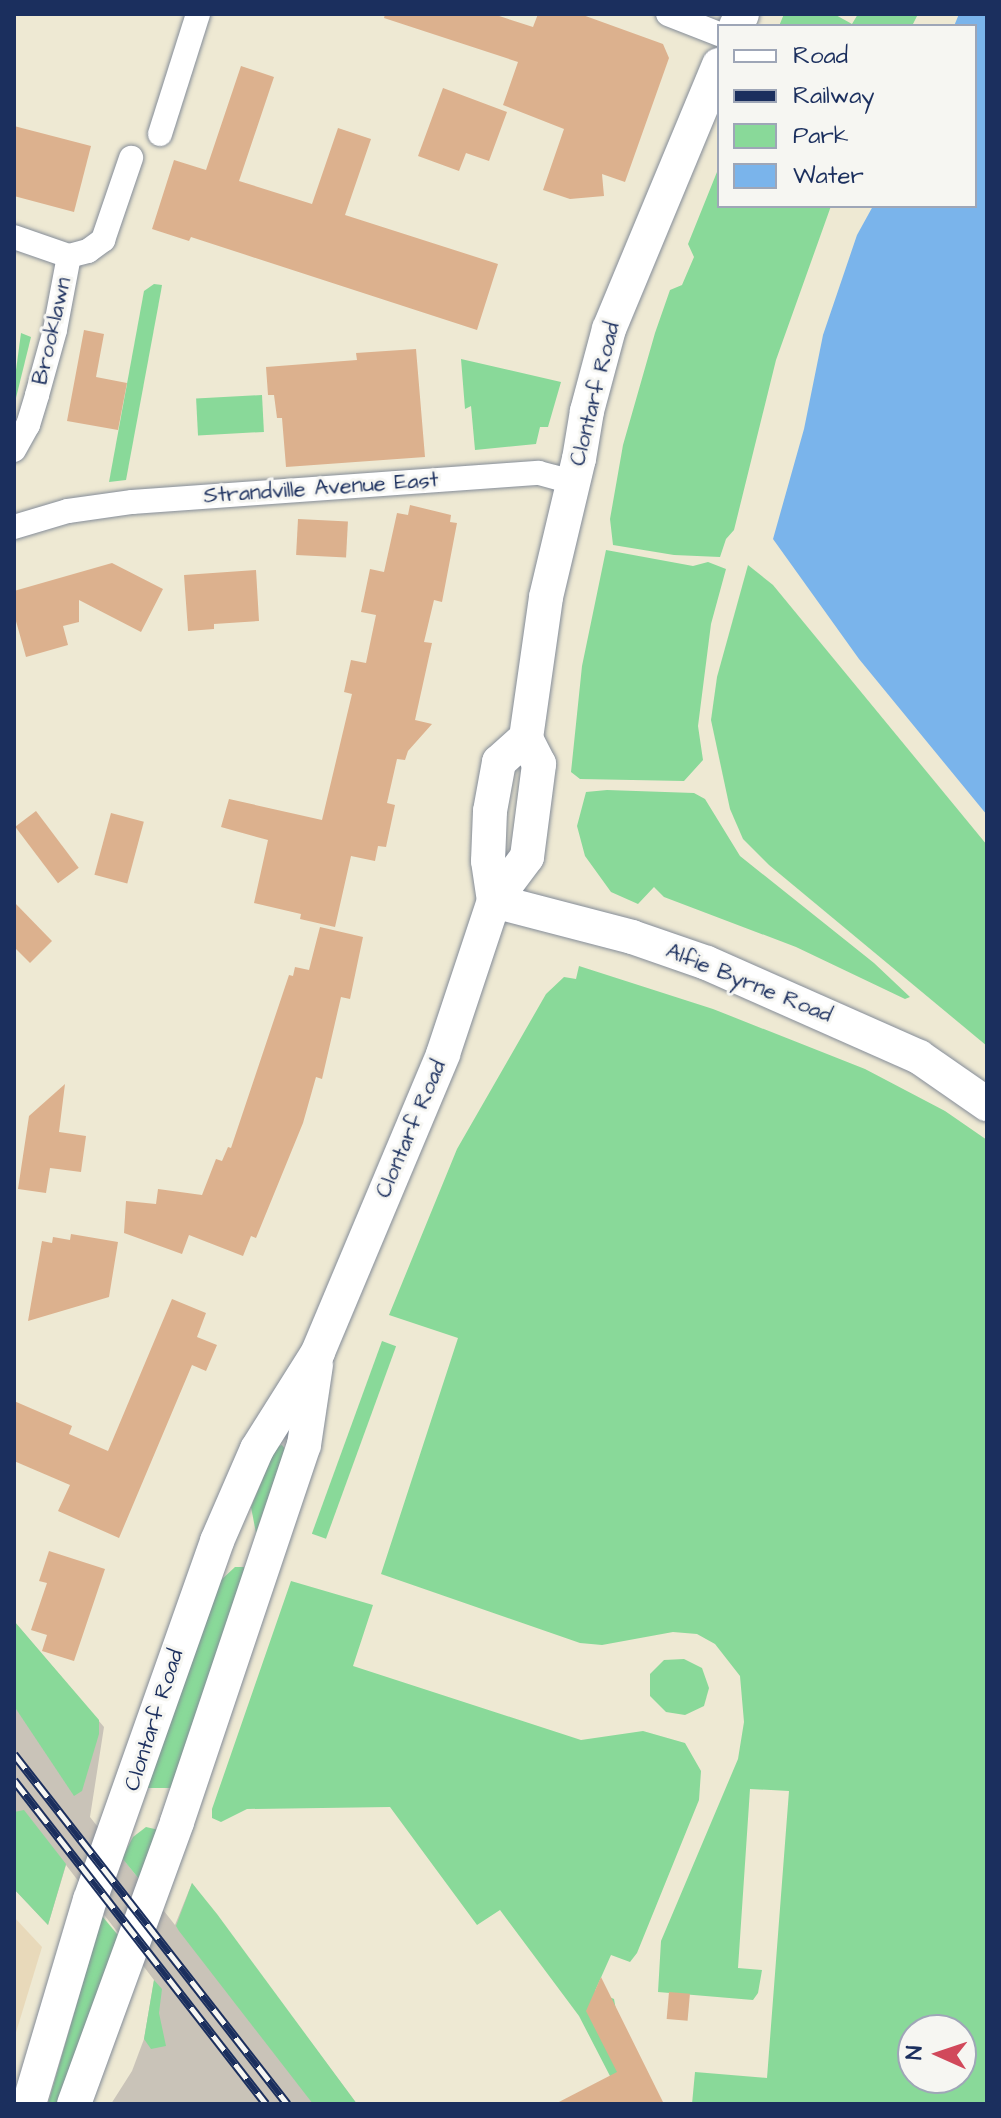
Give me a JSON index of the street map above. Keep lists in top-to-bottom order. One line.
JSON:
{"streets":{"main road":["Clontarf Road","Alfie Byrne Road"],"street":["Brooklawn","Strandville Avenue East"]},"crossings":[["Clontarf Road","Strandville Avenue East"],["Clontarf Road","Alfie Byrne Road"]],"legend":["Road","Railway","Park","Water"],"north":"left"}
